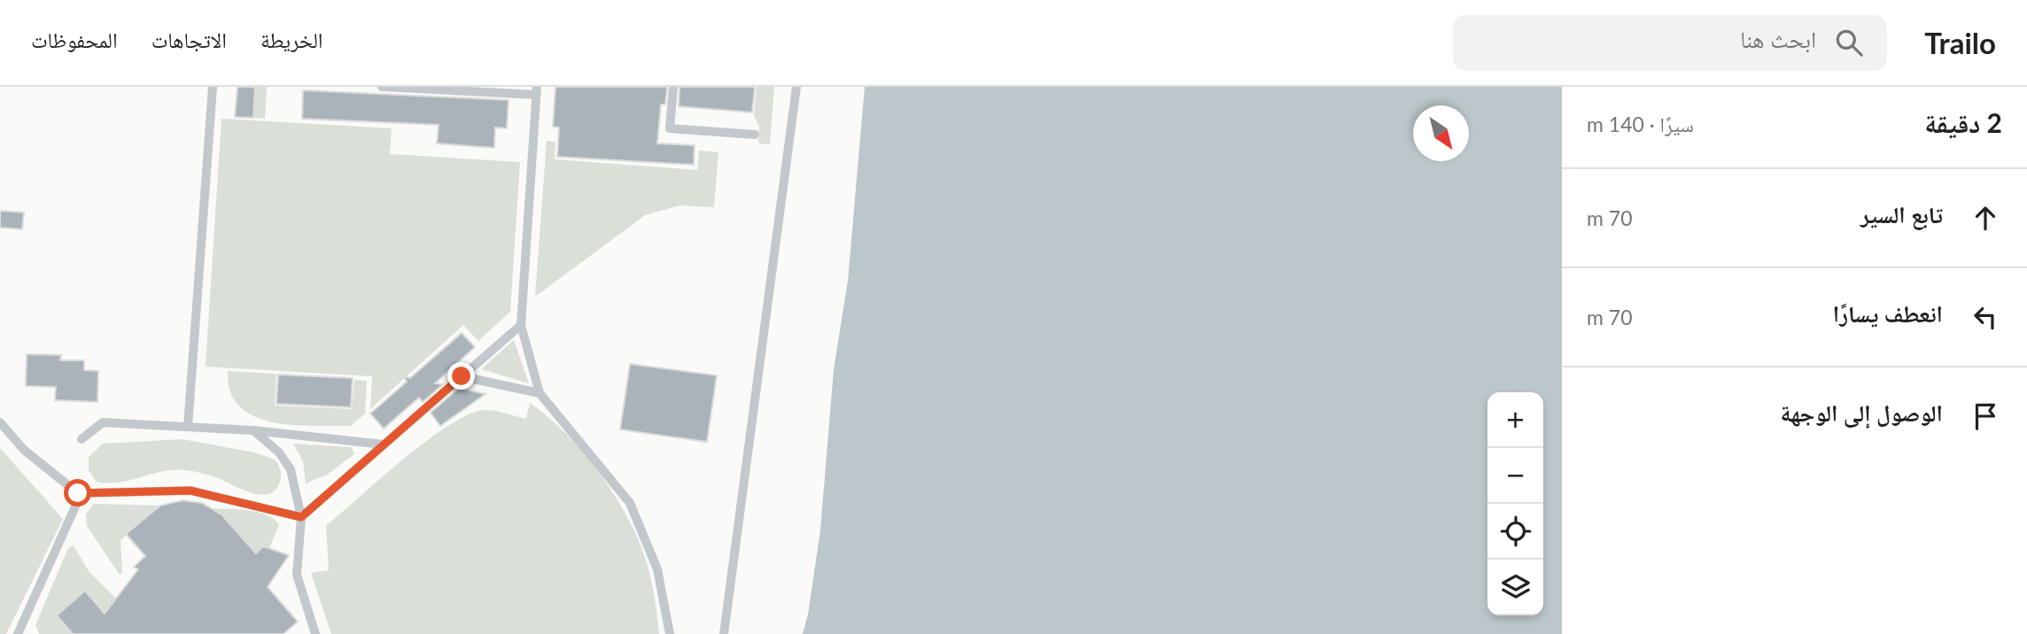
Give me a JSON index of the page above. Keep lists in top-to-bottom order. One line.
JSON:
{"north":"bottom right","page":{"header":"Trailo","search":"ابحث هنا","nav":["الخريطة","الاتجاهات","المحفوظات"],"heading":["2 دقيقة","سيرًا · 140 m"],"list":[["تابع السير","70 m"],["انعطف يسارًا","70 m"],"الوصول إلى الوجهة"],"map_buttons":["+","−"]}}
